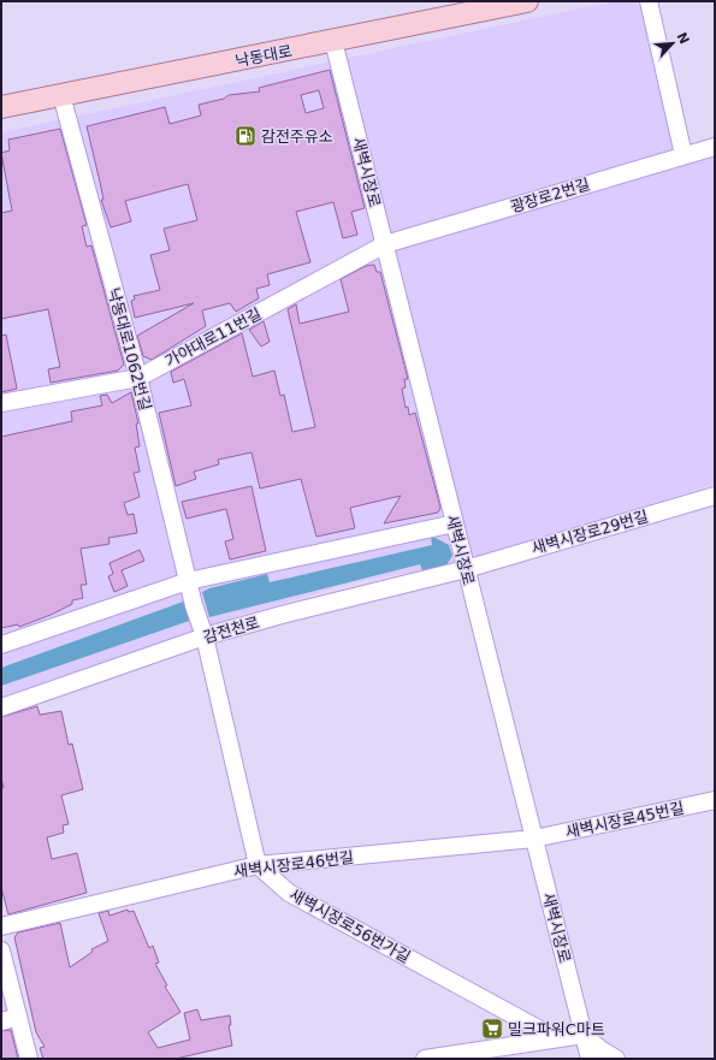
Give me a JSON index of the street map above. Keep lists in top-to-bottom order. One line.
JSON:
{"streets":{"main road":["낙동대로"],"street":["새벽시장로","광장로2번길","가야대로11번길","낙동대로1062번길","새벽시장로29번길","감전천로","새벽시장로45번길","새벽시장로46번길","새벽시장로56번가길"]},"crossings":[["낙동대로","새벽시장로"],["낙동대로","낙동대로1062번길"],["새벽시장로","광장로2번길"],["새벽시장로","가야대로11번길"],["새벽시장로","새벽시장로29번길"],["새벽시장로","감전천로"],["새벽시장로","새벽시장로45번길"],["새벽시장로","새벽시장로46번길"],["광장로2번길","가야대로11번길"],["가야대로11번길","낙동대로1062번길"],["낙동대로1062번길","감전천로"],["새벽시장로29번길","감전천로"],["새벽시장로45번길","새벽시장로46번길"],["새벽시장로46번길","새벽시장로56번가길"]],"places":{"fuel station":["감전주유소"],"supermarket":["밀크파워C마트"]},"north":"top right"}
